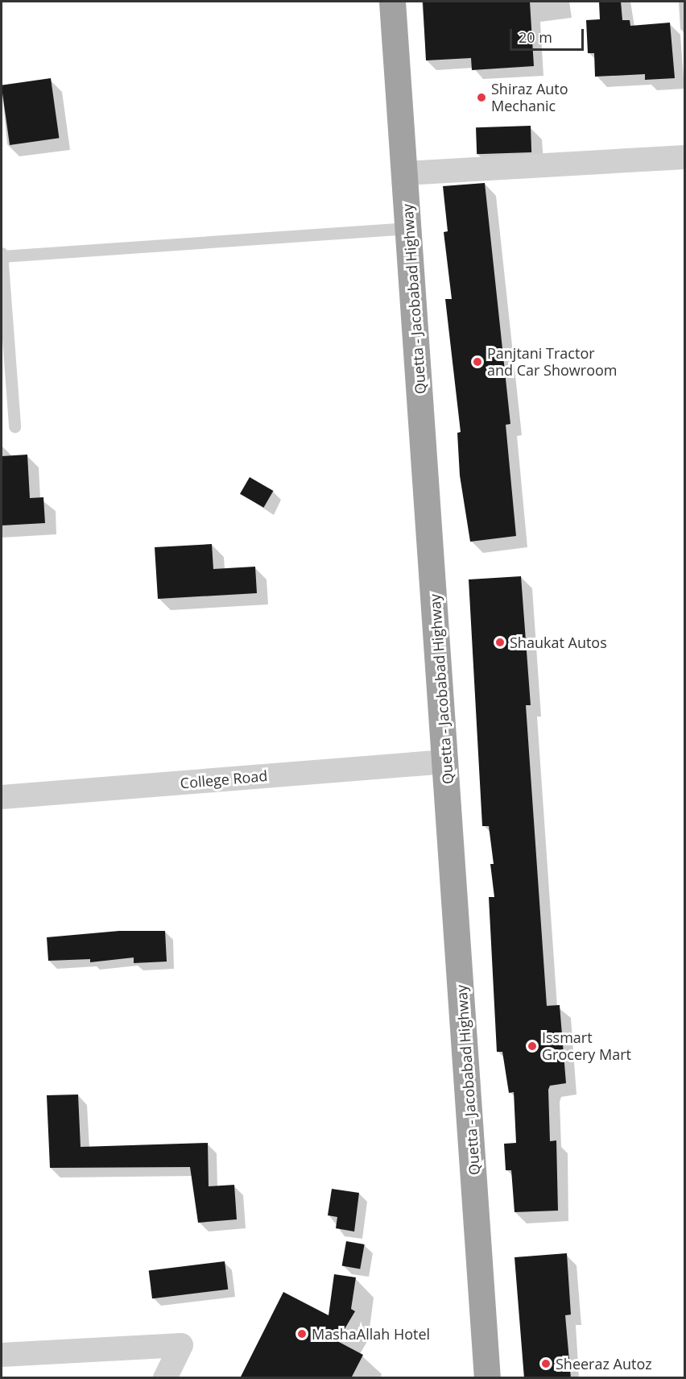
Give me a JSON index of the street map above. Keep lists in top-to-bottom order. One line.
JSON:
{"streets":{"highway":["Quetta - Jacobabad Highway"],"street":["College Road"]},"crossings":[["Quetta - Jacobabad Highway","College Road"]],"places":["Shiraz Auto Mechanic","Panjtani Tractor and Car Showroom","Shaukat Autos","Issmart Grocery Mart","MashaAllah Hotel","Sheeraz Autoz"],"scale_bar":"20 m"}
